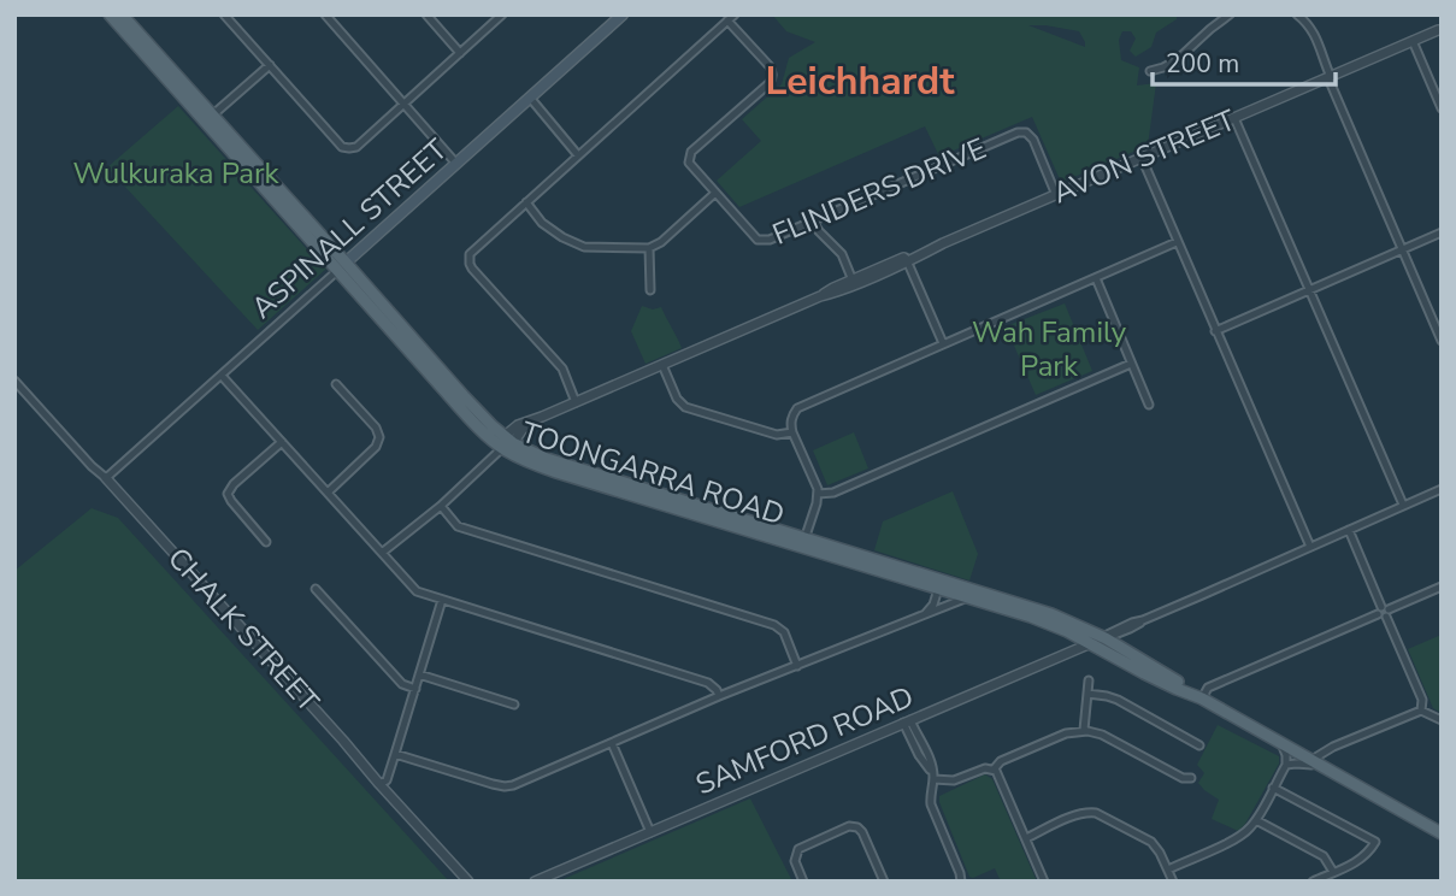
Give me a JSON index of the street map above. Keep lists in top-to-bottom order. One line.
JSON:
{"streets":{"main road":["ASPINALL STREET","TOONGARRA ROAD"],"street":["AVON STREET","FLINDERS DRIVE","CHALK STREET","SAMFORD ROAD"]},"crossings":[["AVON STREET","FLINDERS DRIVE"],["AVON STREET","TOONGARRA ROAD"],["ASPINALL STREET","TOONGARRA ROAD"],["ASPINALL STREET","CHALK STREET"],["TOONGARRA ROAD","SAMFORD ROAD"]],"districts":["Leichhardt"],"parks":["Wulkuraka Park","Wah Family Park"],"scale_bar":"200 m"}
